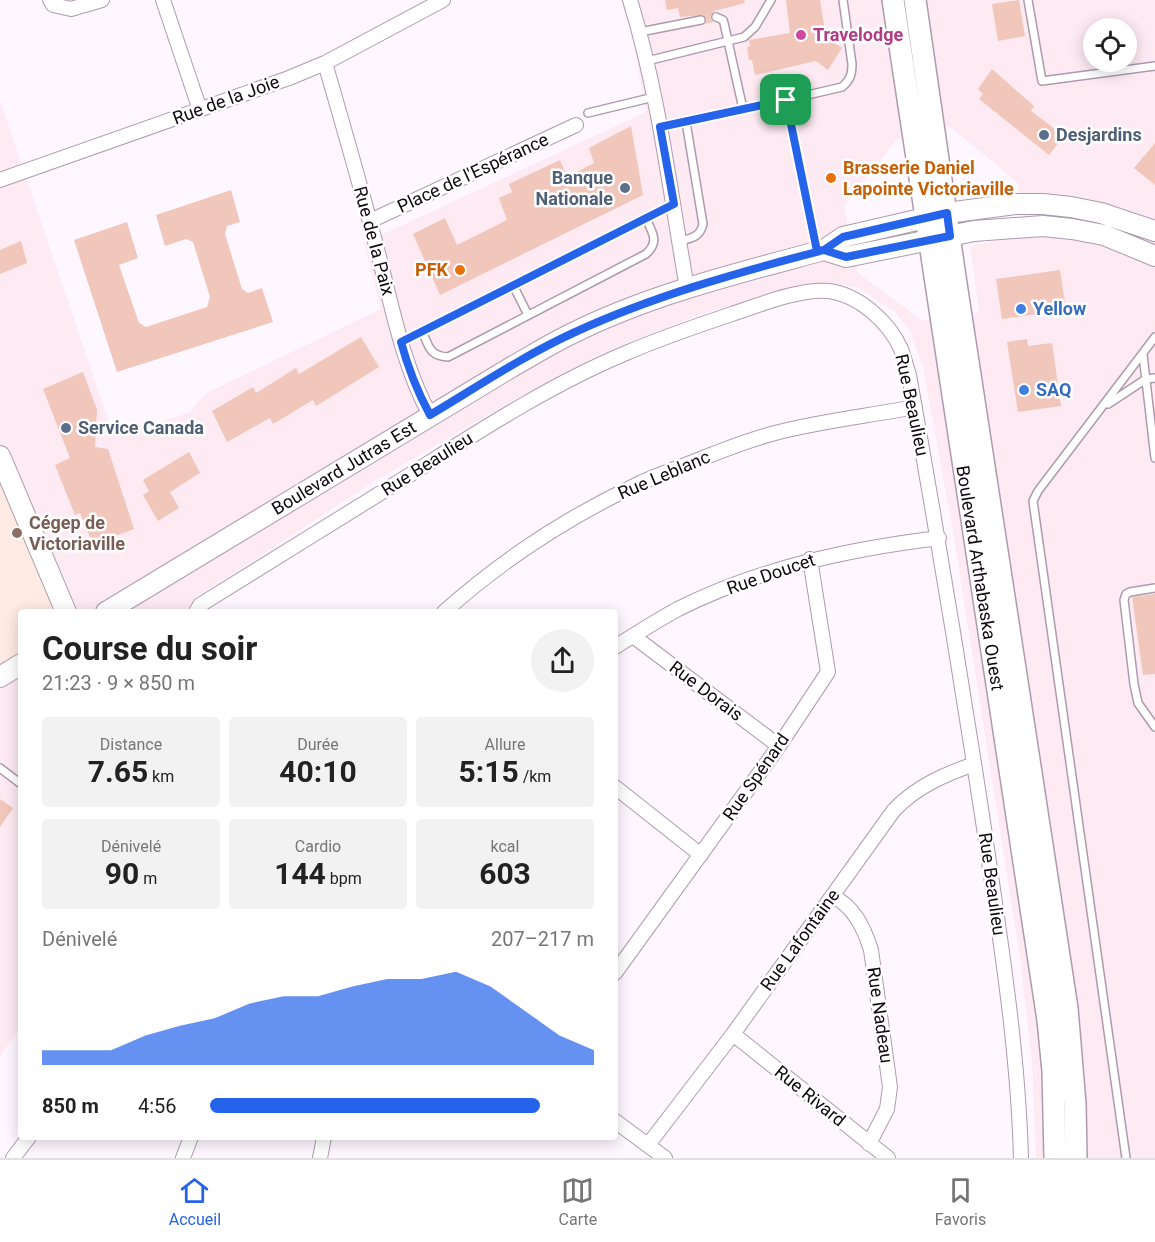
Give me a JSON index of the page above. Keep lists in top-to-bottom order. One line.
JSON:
{"streets":{"main road":["Boulevard Jutras Est","Boulevard Arthabaska Ouest"],"street":["Rue de la Joie","Place de l'Espérance","Rue de la Paix","Rue Beaulieu","Rue Leblanc","Rue Doucet","Rue Dorais","Rue Spénard","Rue Lafontaine","Rue Nadeau","Rue Rivard"]},"crossings":[["Rue de la Joie","Rue de la Paix"],["Place de l'Espérance","Rue de la Paix"],["Rue de la Paix","Boulevard Jutras Est"],["Rue Beaulieu","Rue Leblanc"],["Rue Beaulieu","Rue Doucet"],["Rue Beaulieu","Rue Lafontaine"],["Boulevard Jutras Est","Boulevard Arthabaska Ouest"],["Rue Doucet","Rue Dorais"],["Rue Doucet","Rue Spénard"],["Rue Dorais","Rue Spénard"],["Rue Lafontaine","Rue Nadeau"],["Rue Lafontaine","Rue Rivard"],["Rue Nadeau","Rue Rivard"]],"places":["Travelodge","Desjardins","Brasserie Daniel Lapointe Victoriaville","Banque Nationale","PFK","Yellow","SAQ","Service Canada","Cégep de Victoriaville"],"page":{"heading":["Course du soir","21:23 · 9 × 850 m"],"stats":[["Distance","7.65 km"],["Durée","40:10"],["Allure","5:15 /km"],["Dénivelé","90 m"],["Cardio","144 bpm"],["kcal","603"]],"chart":["Dénivelé","207–217 m"],"list":[{"name":"850 m","note":"4:56"}],"tabs":["Accueil","Carte","Favoris"]}}
